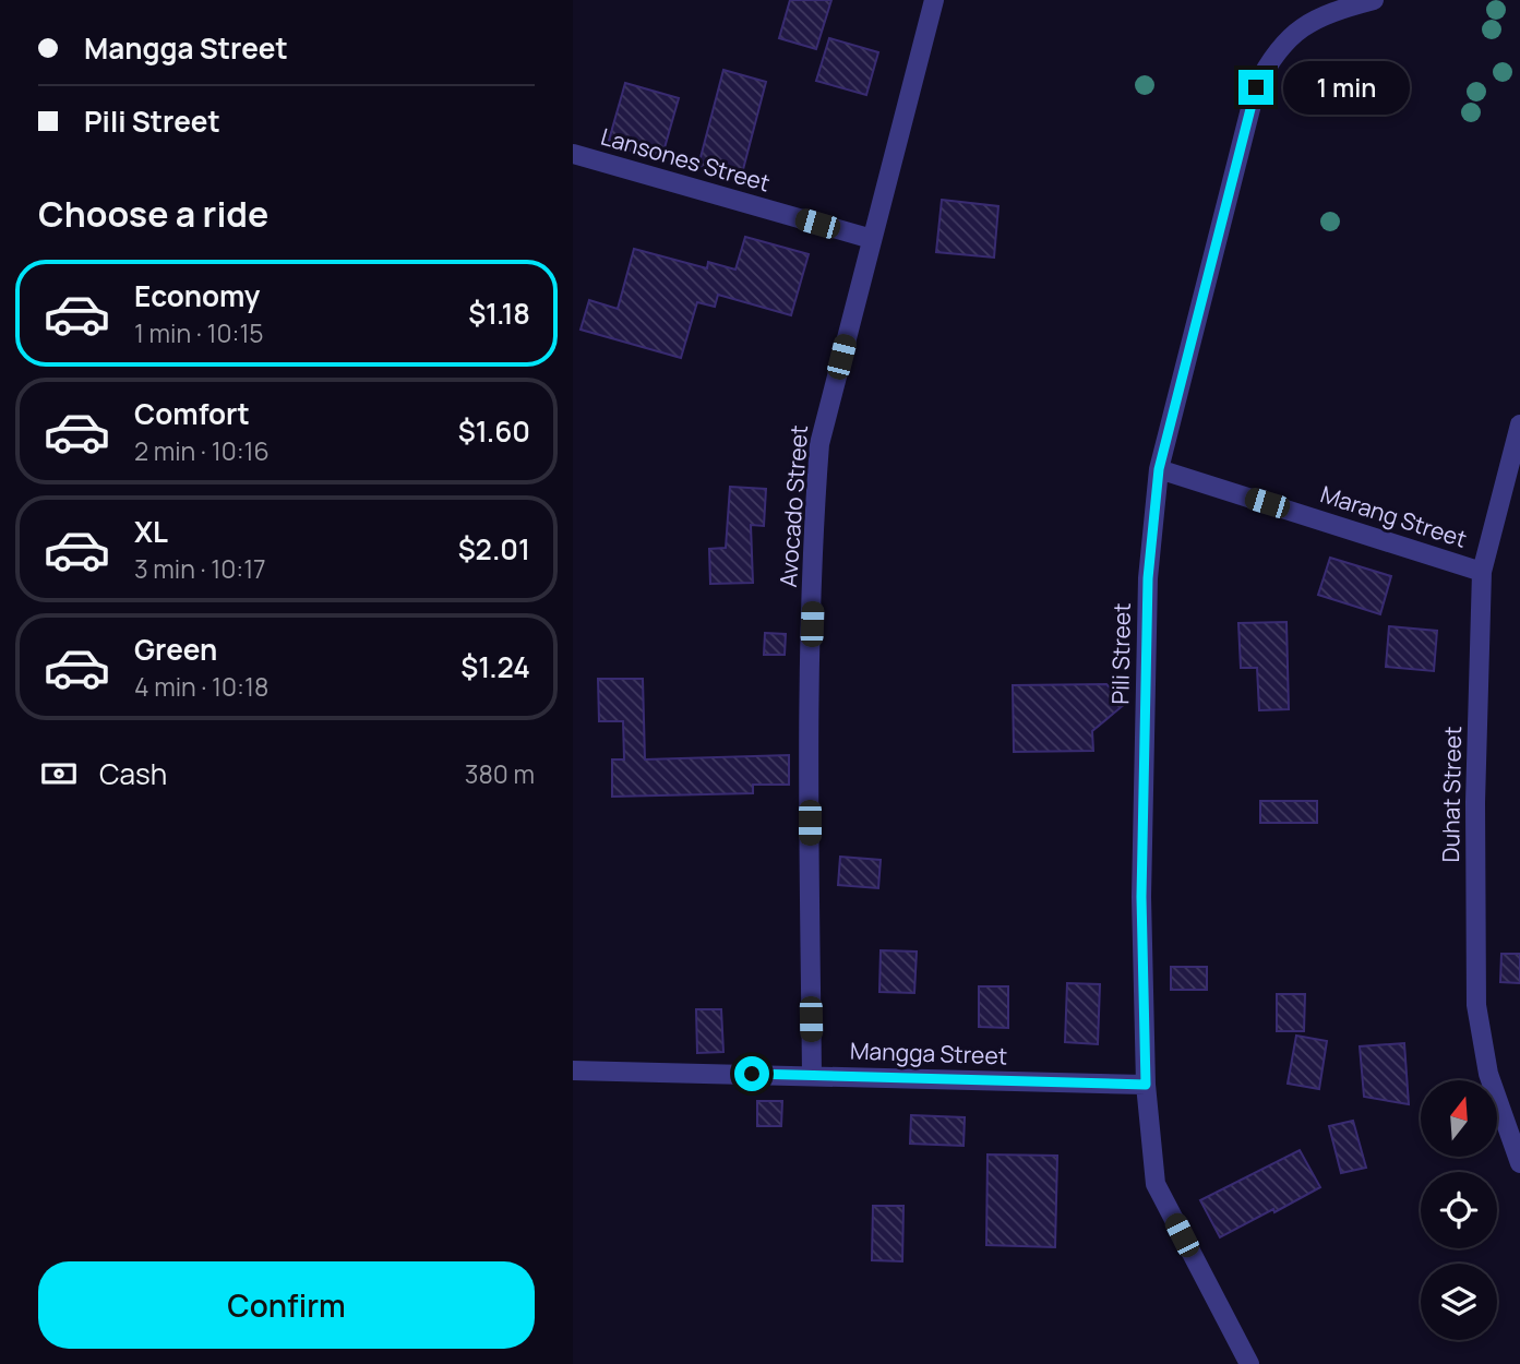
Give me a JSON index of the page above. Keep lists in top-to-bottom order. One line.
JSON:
{"streets":{"street":["Lansones Street","Avocado Street","Marang Street","Pili Street","Duhat Street","Mangga Street"]},"crossings":[["Lansones Street","Avocado Street"],["Avocado Street","Mangga Street"],["Marang Street","Pili Street"],["Marang Street","Duhat Street"],["Pili Street","Mangga Street"]],"north":"top","page":{"banner":["Mangga Street","Pili Street"],"bubble":"1 min","heading":"Choose a ride","list":[{"name":"Economy","note":"1 min · 10:15","value":"$1.18"},{"name":"Comfort","note":"2 min · 10:16","value":"$1.60"},{"name":"XL","note":"3 min · 10:17","value":"$2.01"},{"name":"Green","note":"4 min · 10:18","value":"$1.24"}],"pay":["Cash","380 m"],"buttons":"Confirm"}}
